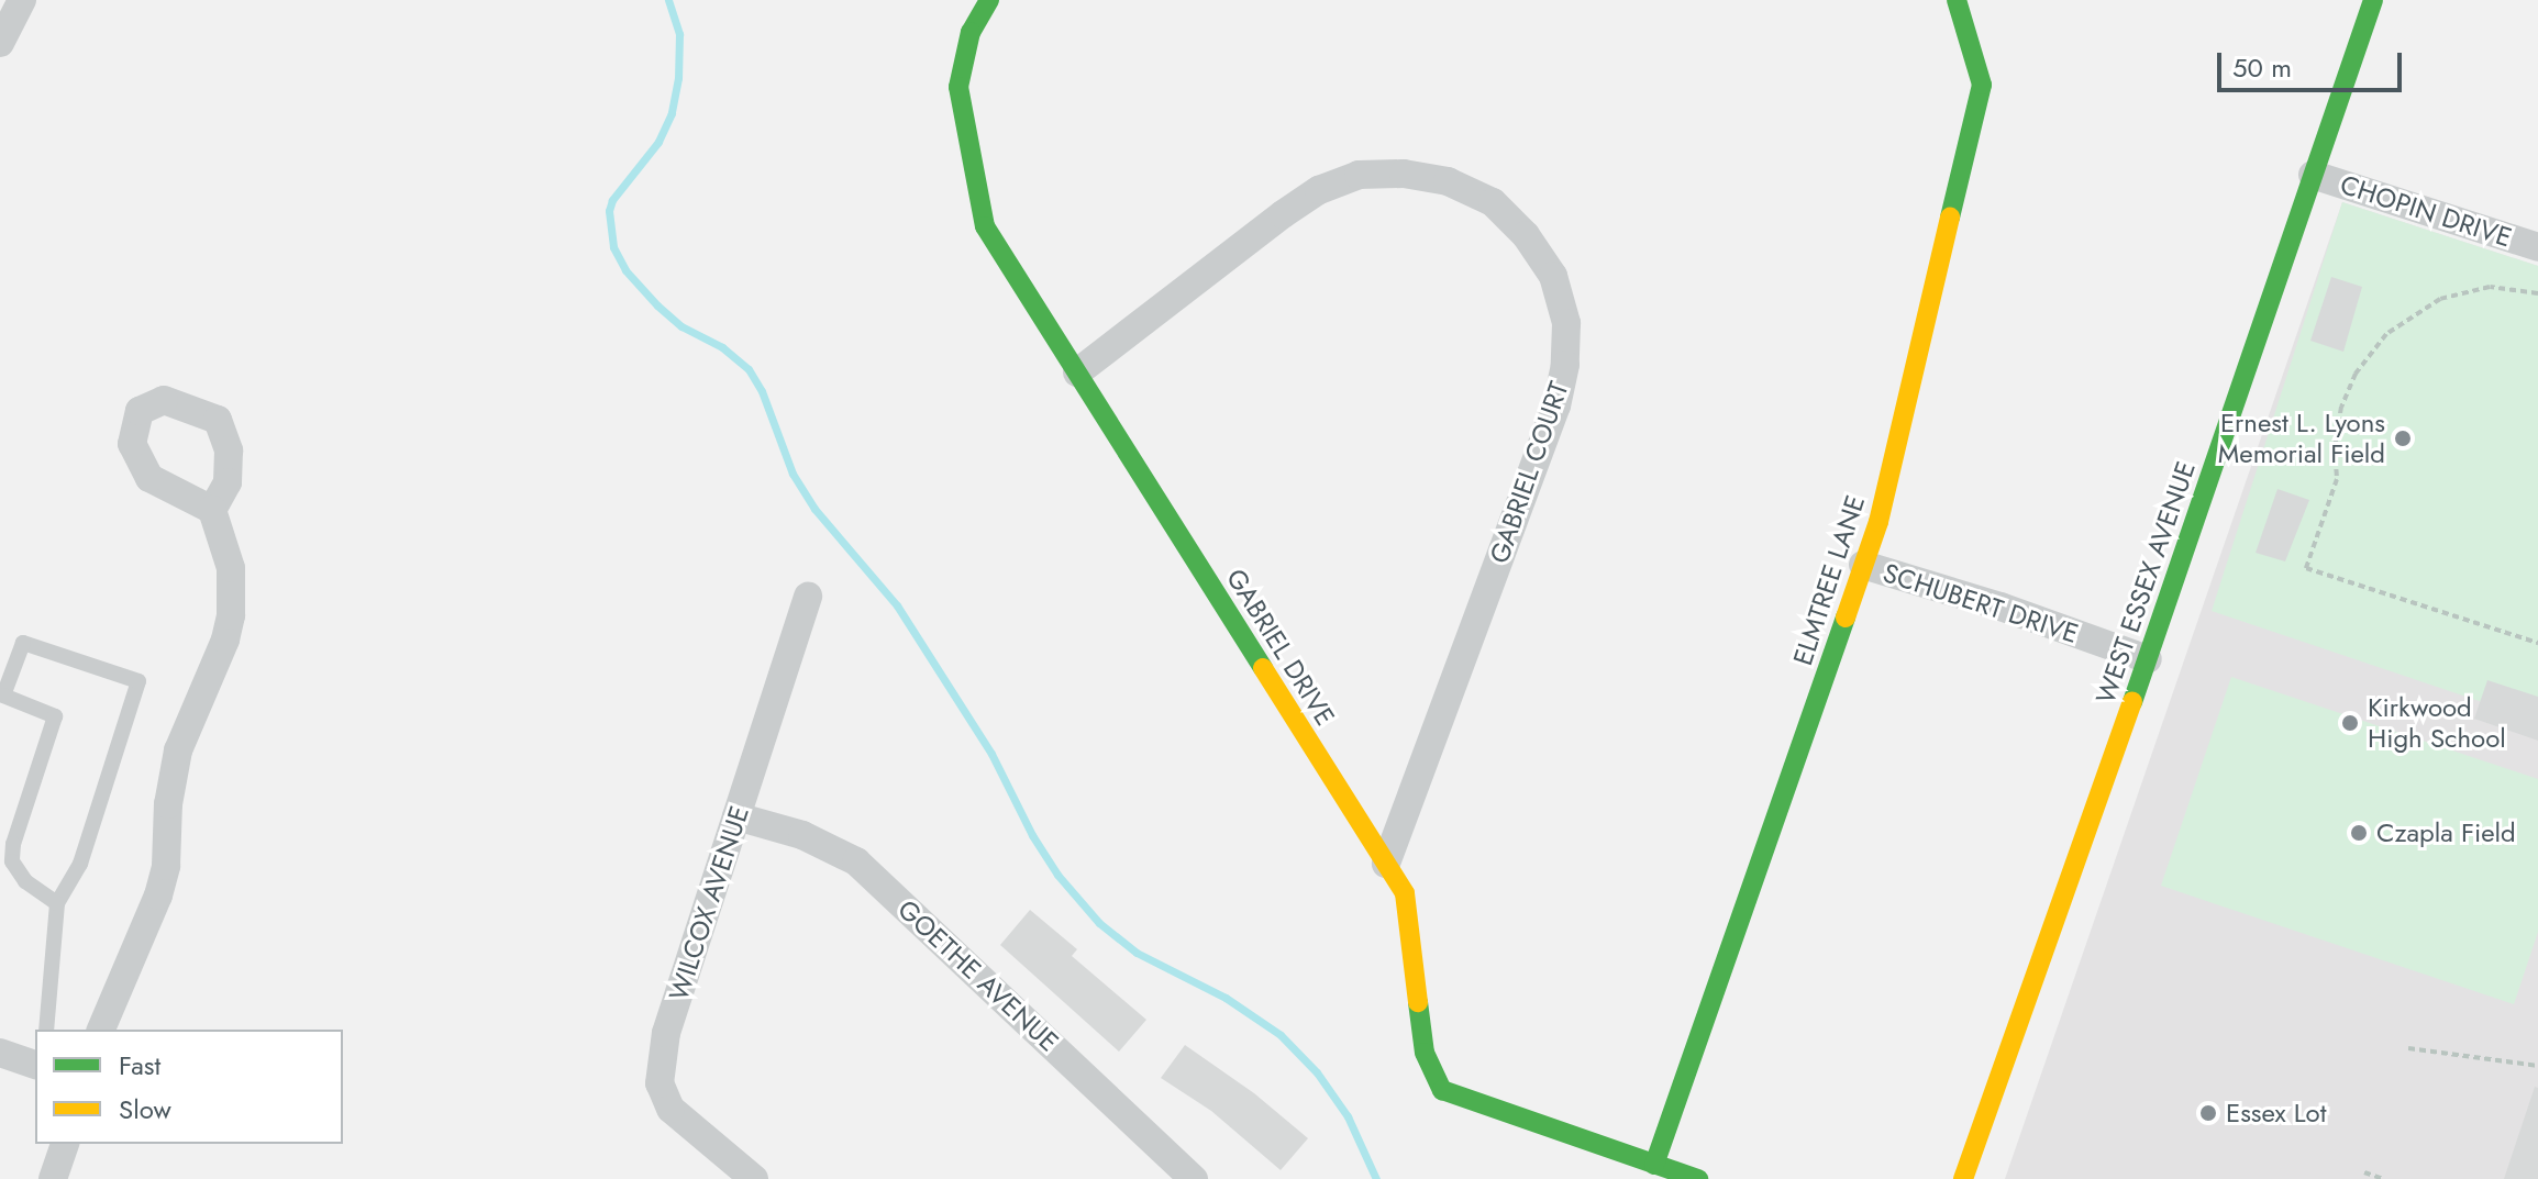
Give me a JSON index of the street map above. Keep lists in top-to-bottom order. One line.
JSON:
{"streets":{"street":["CHOPIN DRIVE","GABRIEL COURT","ELMTREE LANE","WEST ESSEX AVENUE","SCHUBERT DRIVE","GABRIEL DRIVE","WILCOX AVENUE","GOETHE AVENUE"]},"crossings":[["CHOPIN DRIVE","WEST ESSEX AVENUE"],["GABRIEL COURT","GABRIEL DRIVE"],["ELMTREE LANE","SCHUBERT DRIVE"],["ELMTREE LANE","GABRIEL DRIVE"],["WEST ESSEX AVENUE","SCHUBERT DRIVE"],["WILCOX AVENUE","GOETHE AVENUE"]],"places":["Ernest L. Lyons Memorial Field","Kirkwood High School","Czapla Field","Essex Lot"],"legend":["Fast","Slow"],"scale_bar":"50 m"}
